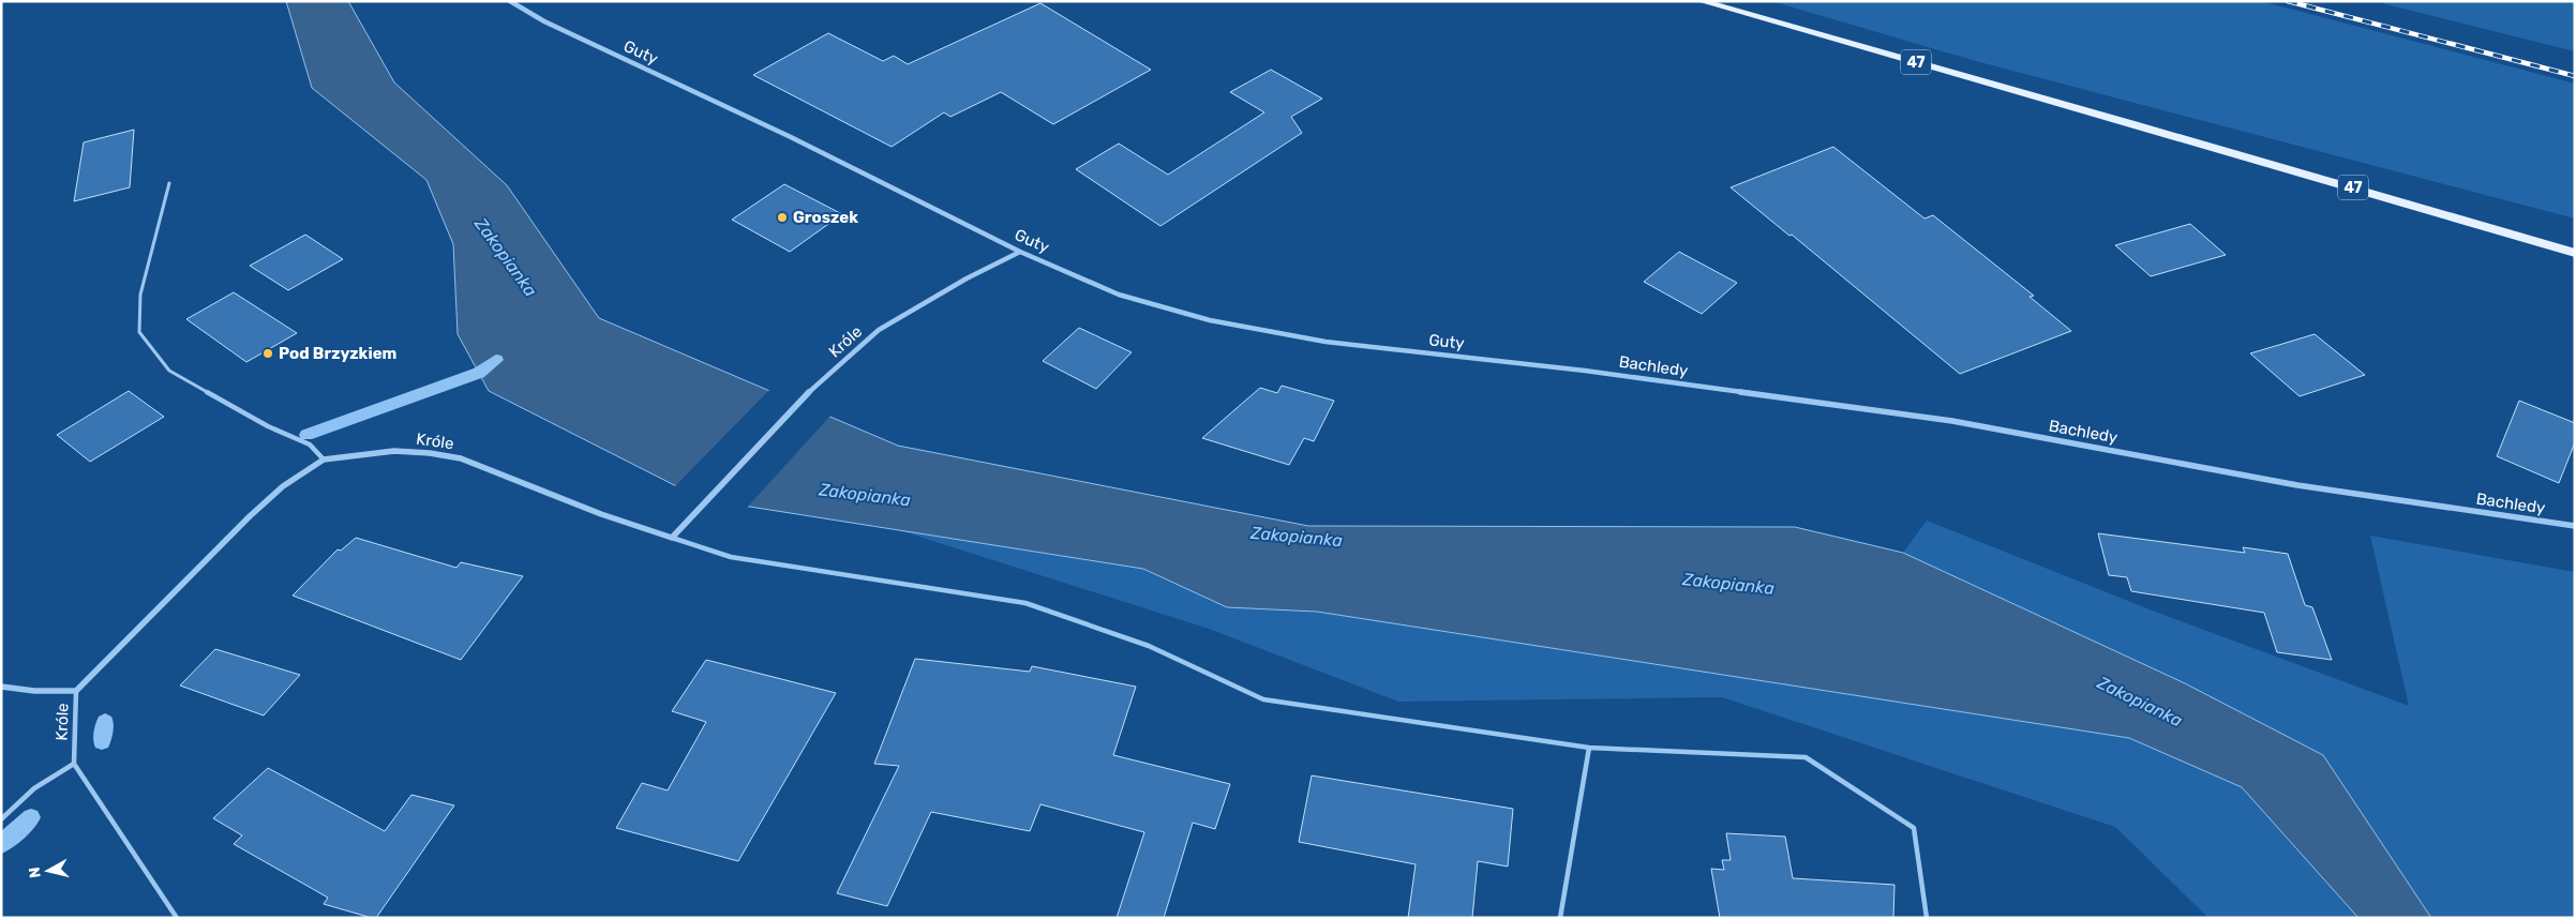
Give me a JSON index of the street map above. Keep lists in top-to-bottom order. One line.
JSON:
{"streets":{"main road":["47"],"street":["Guty","Króle","Bachledy"]},"crossings":[["Guty","Króle"],["Guty","Bachledy"]],"water":["Zakopianka"],"places":["Groszek","Pod Brzyzkiem"],"north":"left"}
